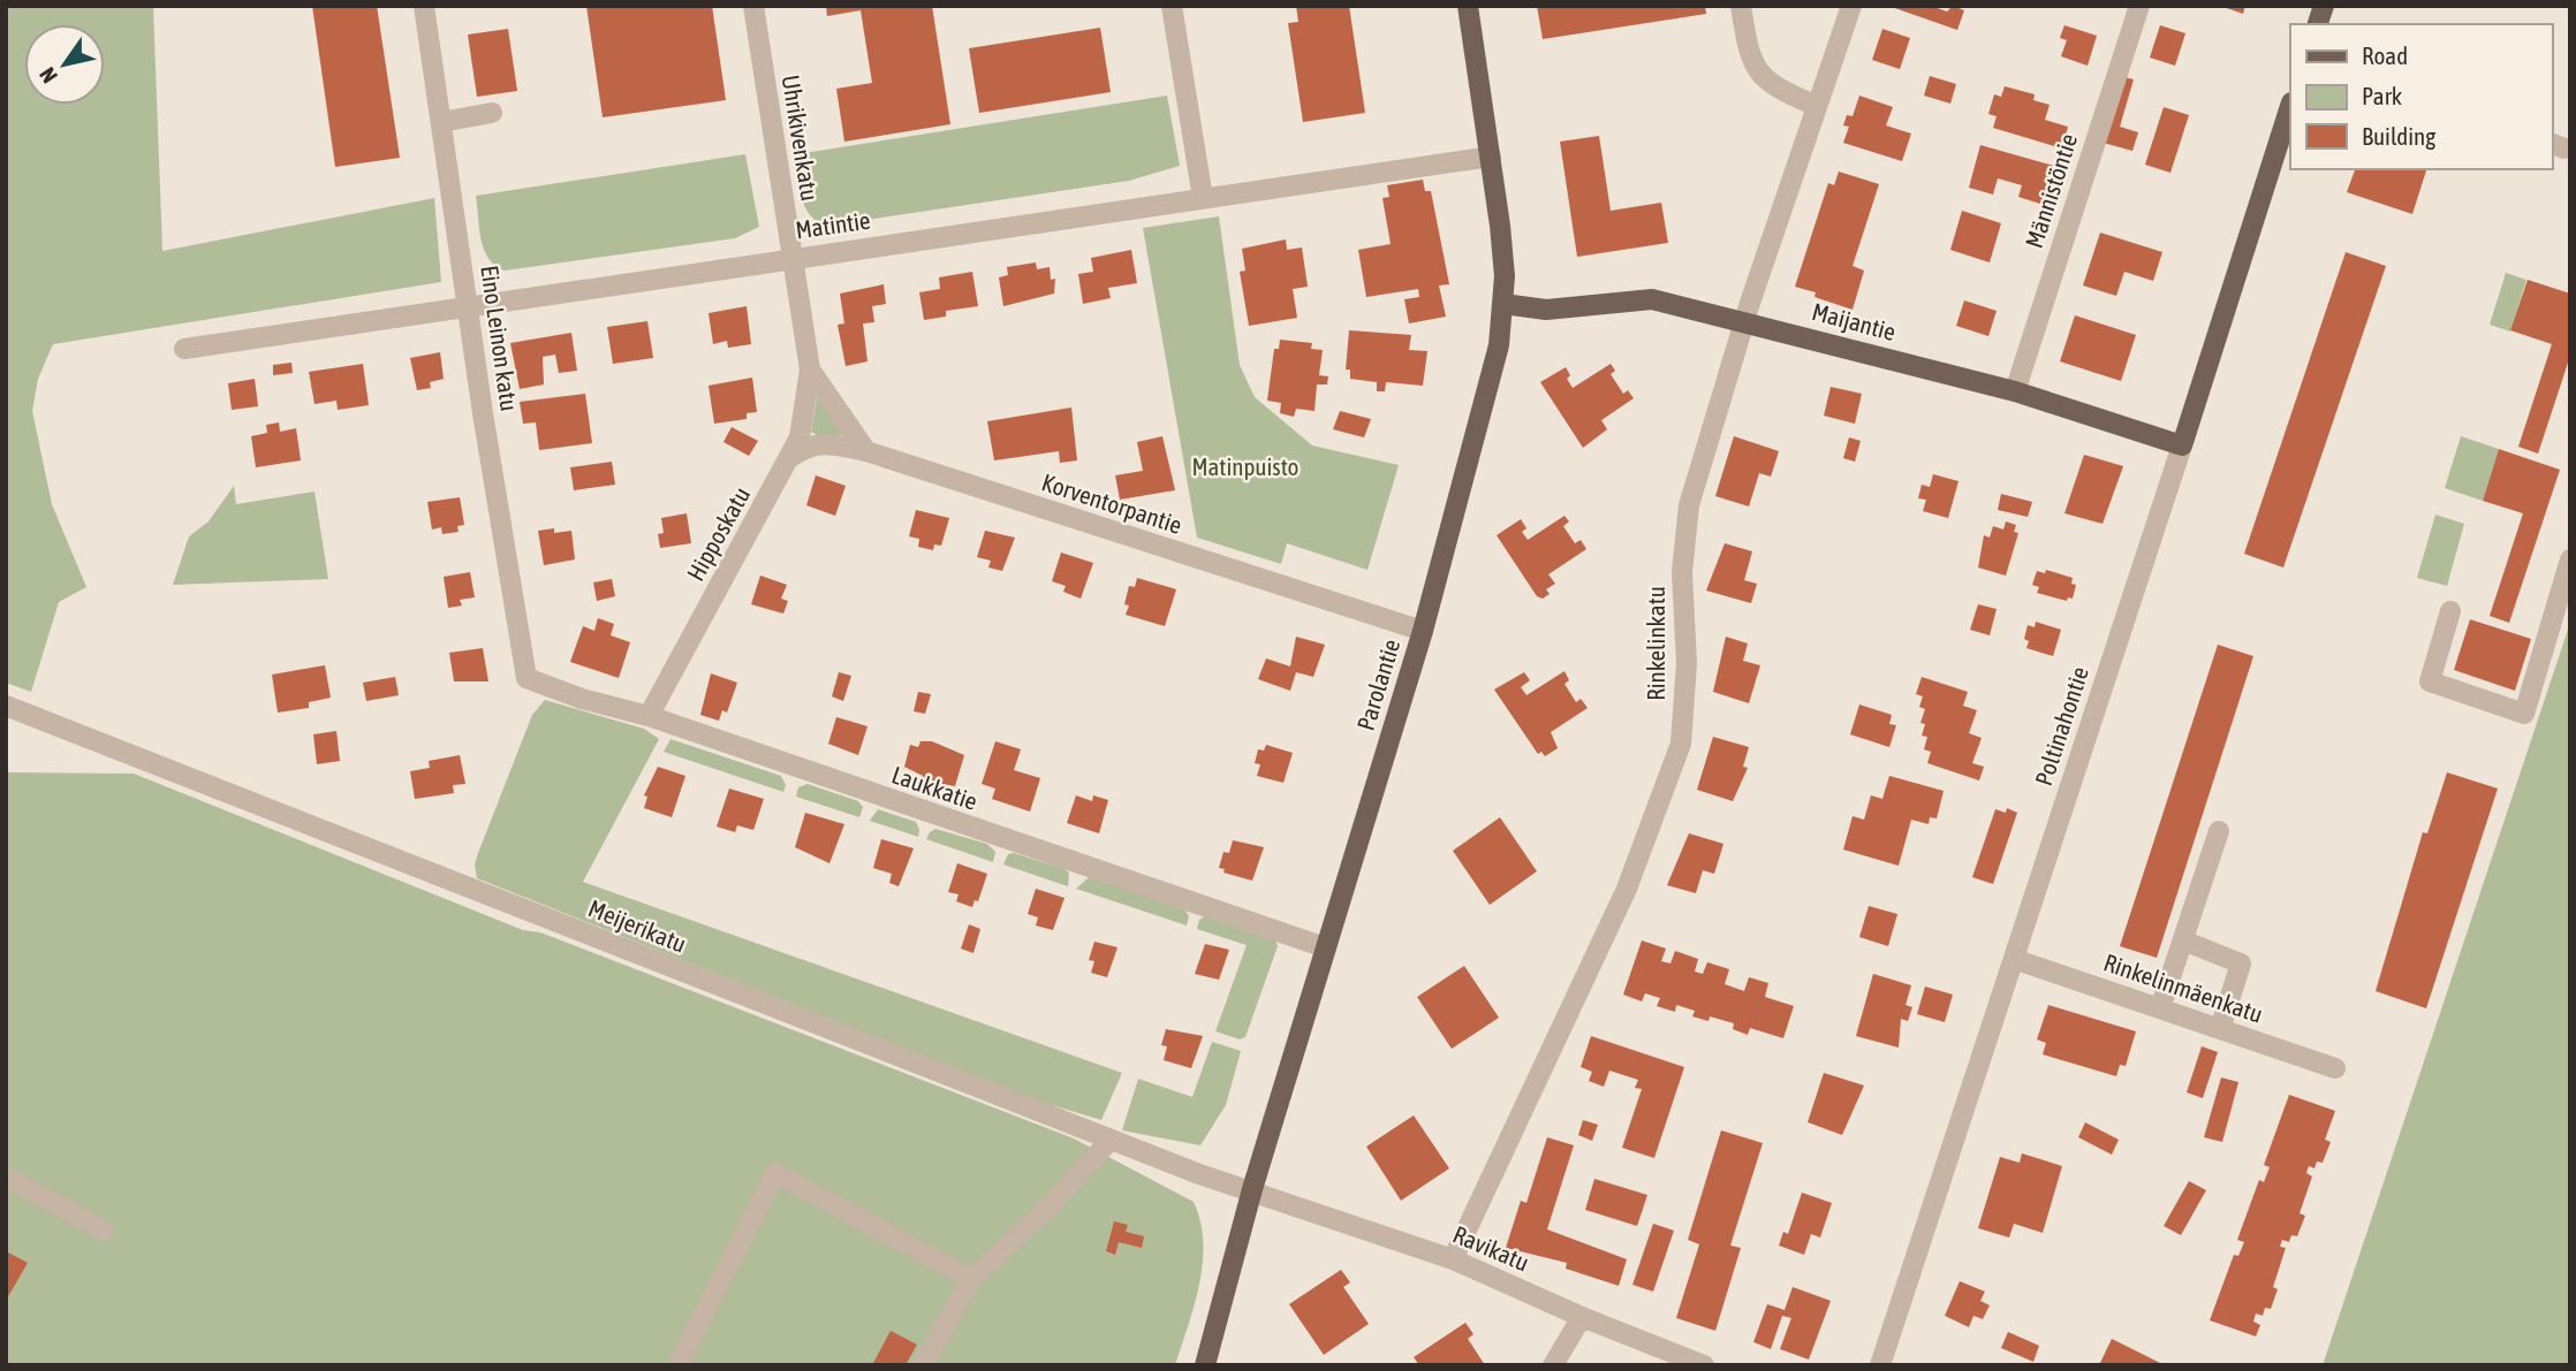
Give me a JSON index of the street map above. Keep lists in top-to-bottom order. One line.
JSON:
{"streets":{"main road":["Maijantie","Parolantie","Poltinahontie"],"street":["Uhrikivenkatu","Männistöntie","Matintie","Eino Leinon katu","Korventorpantie","Hipposkatu","Rinkelinkatu","Laukkatie","Meijerikatu","Rinkelinmäenkatu","Ravikatu"]},"crossings":[["Uhrikivenkatu","Matintie"],["Uhrikivenkatu","Korventorpantie"],["Uhrikivenkatu","Hipposkatu"],["Männistöntie","Maijantie"],["Matintie","Eino Leinon katu"],["Matintie","Parolantie"],["Maijantie","Rinkelinkatu"],["Maijantie","Parolantie"],["Maijantie","Poltinahontie"],["Eino Leinon katu","Laukkatie"],["Korventorpantie","Hipposkatu"],["Korventorpantie","Parolantie"],["Hipposkatu","Laukkatie"],["Rinkelinkatu","Ravikatu"],["Parolantie","Laukkatie"],["Parolantie","Meijerikatu"],["Parolantie","Ravikatu"],["Poltinahontie","Rinkelinmäenkatu"],["Meijerikatu","Ravikatu"]],"parks":["Matinpuisto"],"legend":["Road","Park","Building"],"north":"bottom left"}
